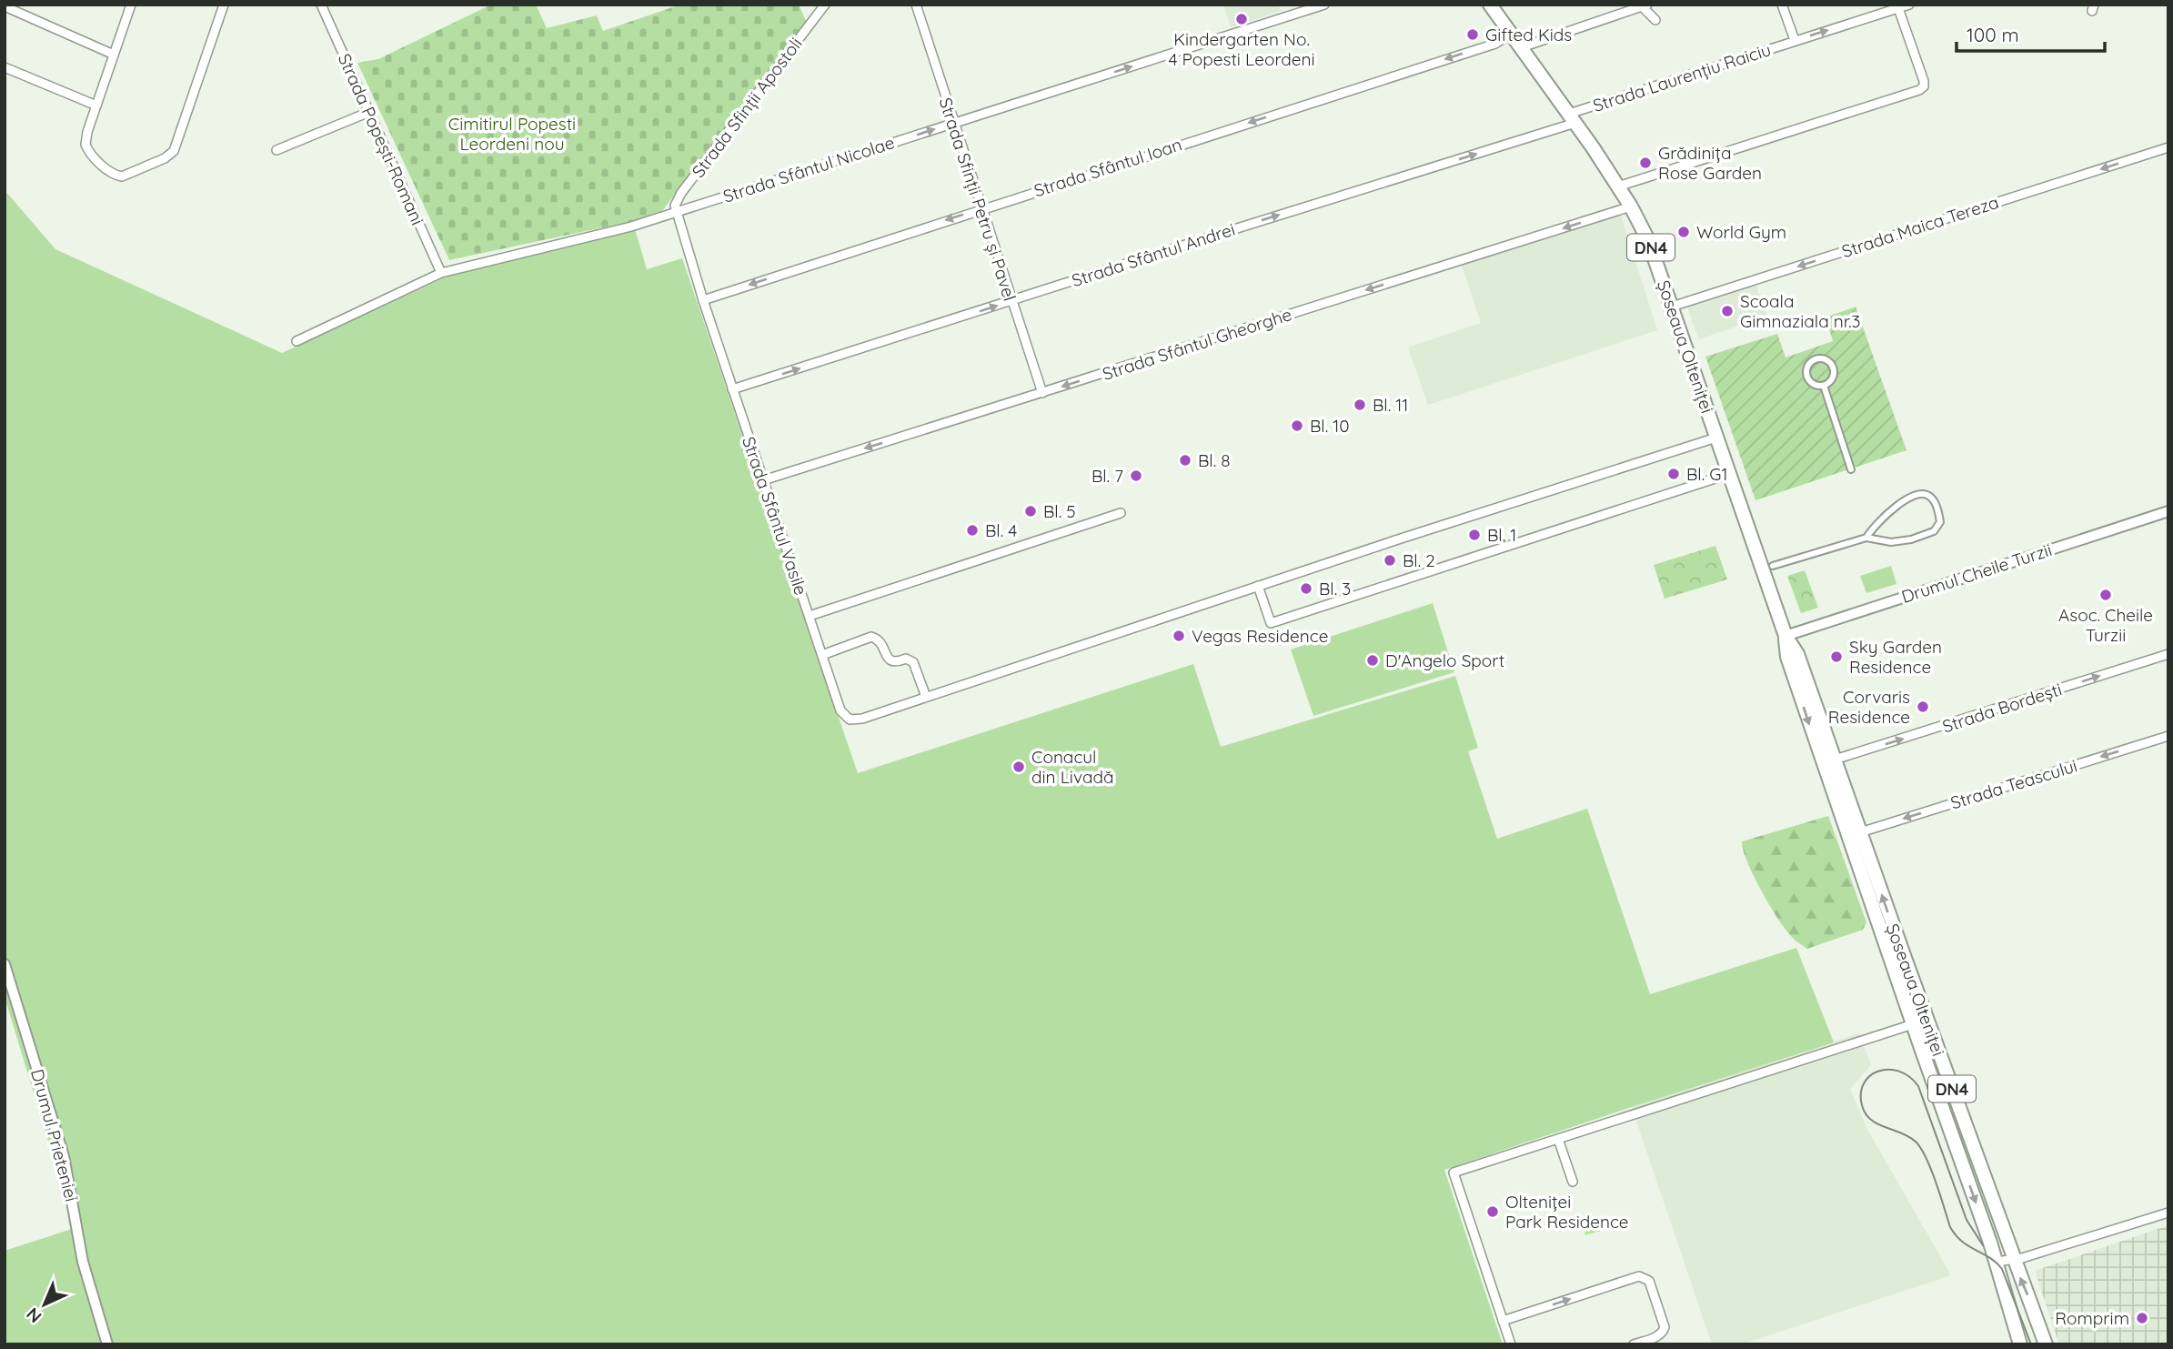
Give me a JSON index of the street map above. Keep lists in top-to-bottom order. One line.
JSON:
{"streets":{"main road":["DN4","Șoseaua Olteniței"],"street":["Strada Laurențiu Raiciu","Strada Sfinții Apostoli","Strada Popești-Romani","Strada Sfântul Ioan","Strada Sfântul Nicolae","Strada Sfinții Petru și Pavel","Strada Maica Tereza","Strada Sfântul Andrei","Strada Sfântul Gheorghe","Strada Sfântul Vasile","Drumul Cheile Turzii","Strada Bordești","Strada Teascului","Drumul Prieteniei"]},"crossings":[["Strada Laurențiu Raiciu","Strada Sfântul Andrei"],["Strada Laurențiu Raiciu","Șoseaua Olteniței"],["Strada Sfinții Apostoli","Strada Sfântul Nicolae"],["Strada Sfinții Apostoli","Strada Sfântul Vasile"],["Strada Popești-Romani","Strada Sfântul Nicolae"],["Strada Sfântul Ioan","Strada Sfinții Petru și Pavel"],["Strada Sfântul Ioan","Șoseaua Olteniței"],["Strada Sfântul Ioan","Strada Sfântul Vasile"],["Strada Sfântul Nicolae","Strada Sfinții Petru și Pavel"],["Strada Sfântul Nicolae","Strada Sfântul Vasile"],["Strada Sfinții Petru și Pavel","Strada Sfântul Andrei"],["Strada Sfinții Petru și Pavel","Strada Sfântul Gheorghe"],["Strada Maica Tereza","Șoseaua Olteniței"],["Strada Sfântul Andrei","Șoseaua Olteniței"],["Strada Sfântul Andrei","Strada Sfântul Vasile"],["Strada Sfântul Gheorghe","Șoseaua Olteniței"],["Strada Sfântul Gheorghe","Strada Sfântul Vasile"],["Șoseaua Olteniței","Drumul Cheile Turzii"],["Șoseaua Olteniței","Strada Bordești"],["Șoseaua Olteniței","Strada Teascului"]],"one_way":["Strada Sfântul Ioan","Strada Sfântul Nicolae","Strada Maica Tereza","Strada Sfântul Andrei","Strada Sfântul Gheorghe","Strada Bordești","Strada Teascului"],"parks":["Cimitirul Popesti Leordeni nou"],"places":["Kindergarten No. 4 Popesti Leordeni","Gifted Kids","Grădinița Rose Garden","World Gym","Scoala Gimnaziala nr.3","Bl. 11","Bl. 10","Bl. 8","Bl. G1","Bl. 7","Bl. 5","Bl. 4","Bl. 1","Bl. 2","Bl. 3","Asoc. Cheile Turzii","Vegas Residence","Sky Garden Residence","D'Angelo Sport","Corvaris Residence","Conacul din Livadă","Olteniței Park Residence","Romprim"],"scale_bar":"100 m","north":"bottom left"}
